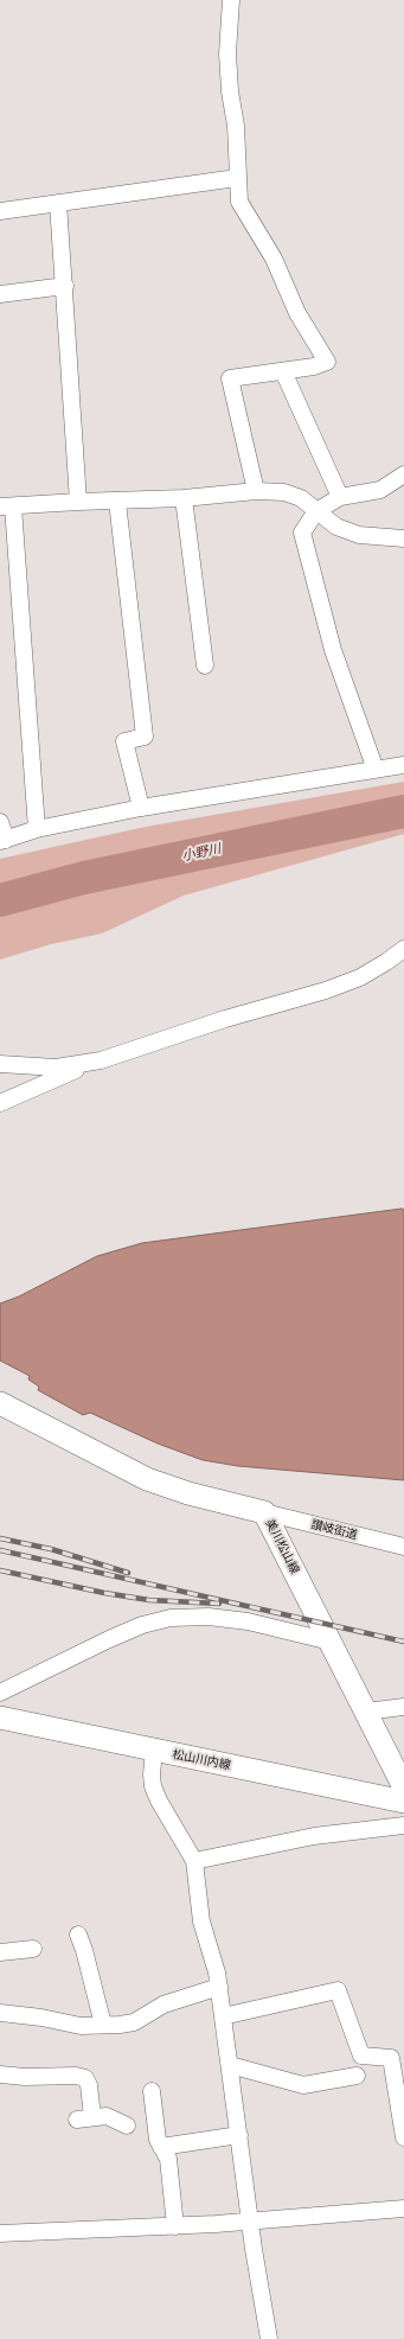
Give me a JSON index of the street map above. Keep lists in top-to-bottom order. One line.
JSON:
{"streets":{"main road":["美川松山線","松山川内線"],"street":["讃岐街道"]},"crossings":[["讃岐街道","美川松山線"]],"water":["小野川"]}
